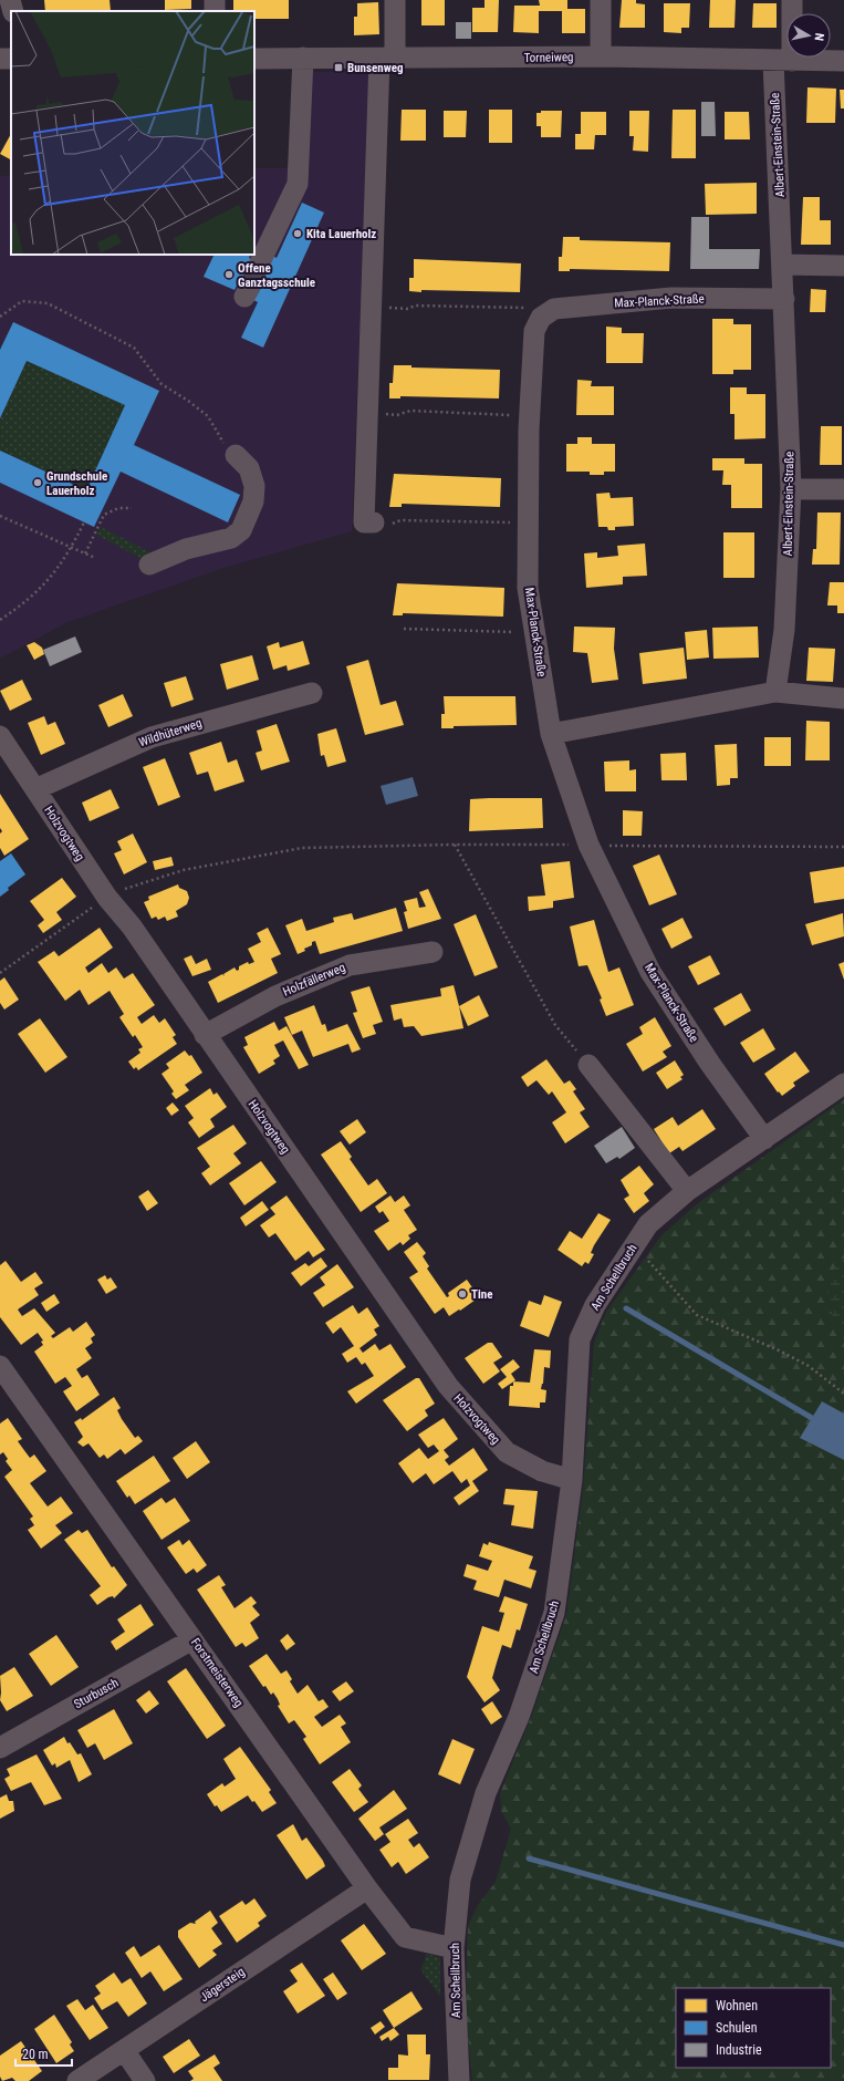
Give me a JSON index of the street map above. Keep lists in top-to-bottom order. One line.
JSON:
{"streets":{"street":["Torneiweg","Albert-Einstein-Straße","Max-Planck-Straße","Wildhüterweg","Holzvogtweg","Holzfällerweg","Am Schellbruch","Forstmeisterweg","Sturbusch","Jägersteig"]},"crossings":[["Torneiweg","Albert-Einstein-Straße"],["Albert-Einstein-Straße","Max-Planck-Straße"],["Max-Planck-Straße","Am Schellbruch"],["Wildhüterweg","Holzvogtweg"],["Holzvogtweg","Holzfällerweg"],["Holzvogtweg","Am Schellbruch"],["Am Schellbruch","Forstmeisterweg"],["Forstmeisterweg","Sturbusch"],["Forstmeisterweg","Jägersteig"]],"places":{"transit":["Bunsenweg"],"other":["Kita Lauerholz","Offene Ganztagsschule","Grundschule Lauerholz","Tine"]},"legend":["Wohnen","Schulen","Industrie"],"scale_bar":"20 m","north":"right"}
